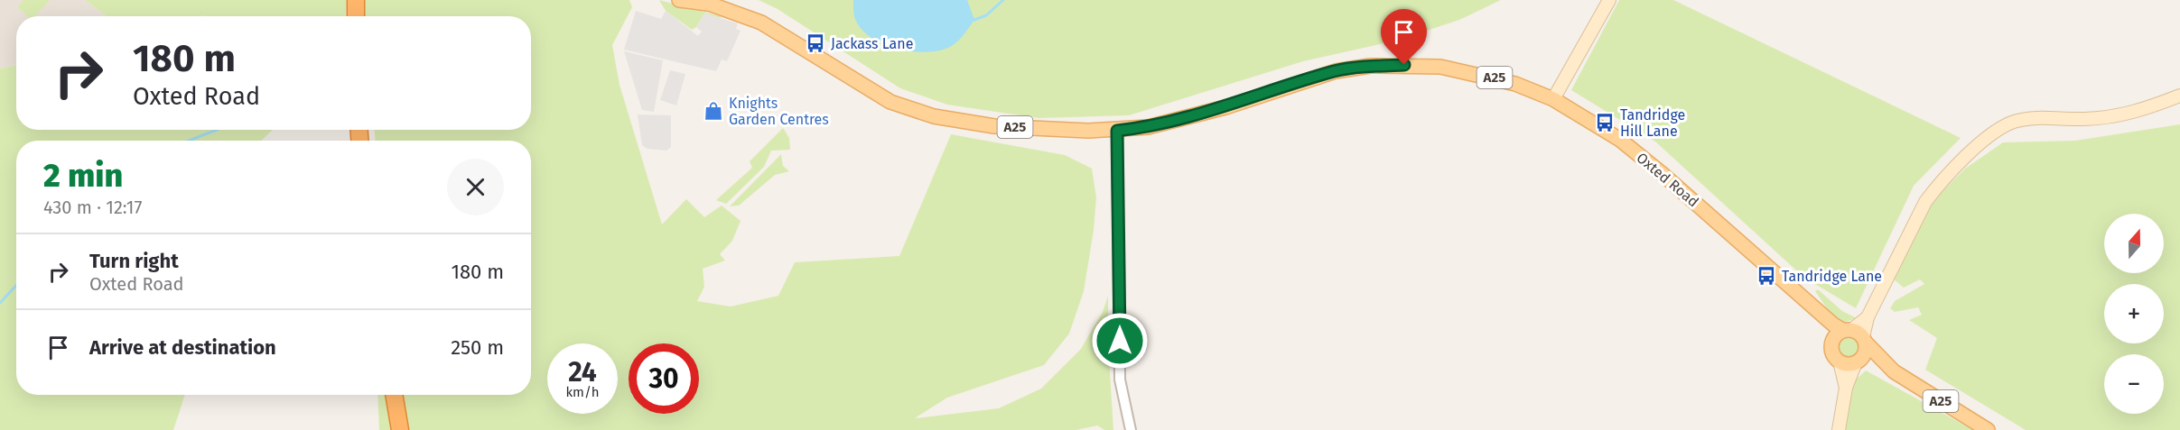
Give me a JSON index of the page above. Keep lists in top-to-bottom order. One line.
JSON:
{"streets":{"main road":["A25","Oxted Road"]},"crossings":[["A25","Oxted Road"]],"places":{"bus stop":["Jackass Lane","Tandridge Hill Lane","Tandridge Lane"],"shop":["Knights Garden Centres"]},"north":"top","page":{"turn":["180 m","Oxted Road"],"heading":["2 min","430 m · 12:17"],"map_buttons":["+","−"],"list":[{"name":"Turn right","note":"Oxted Road","value":"180 m"},{"name":"Arrive at destination","value":"250 m"}],"speed":"24 km/h","limit":"30"}}
